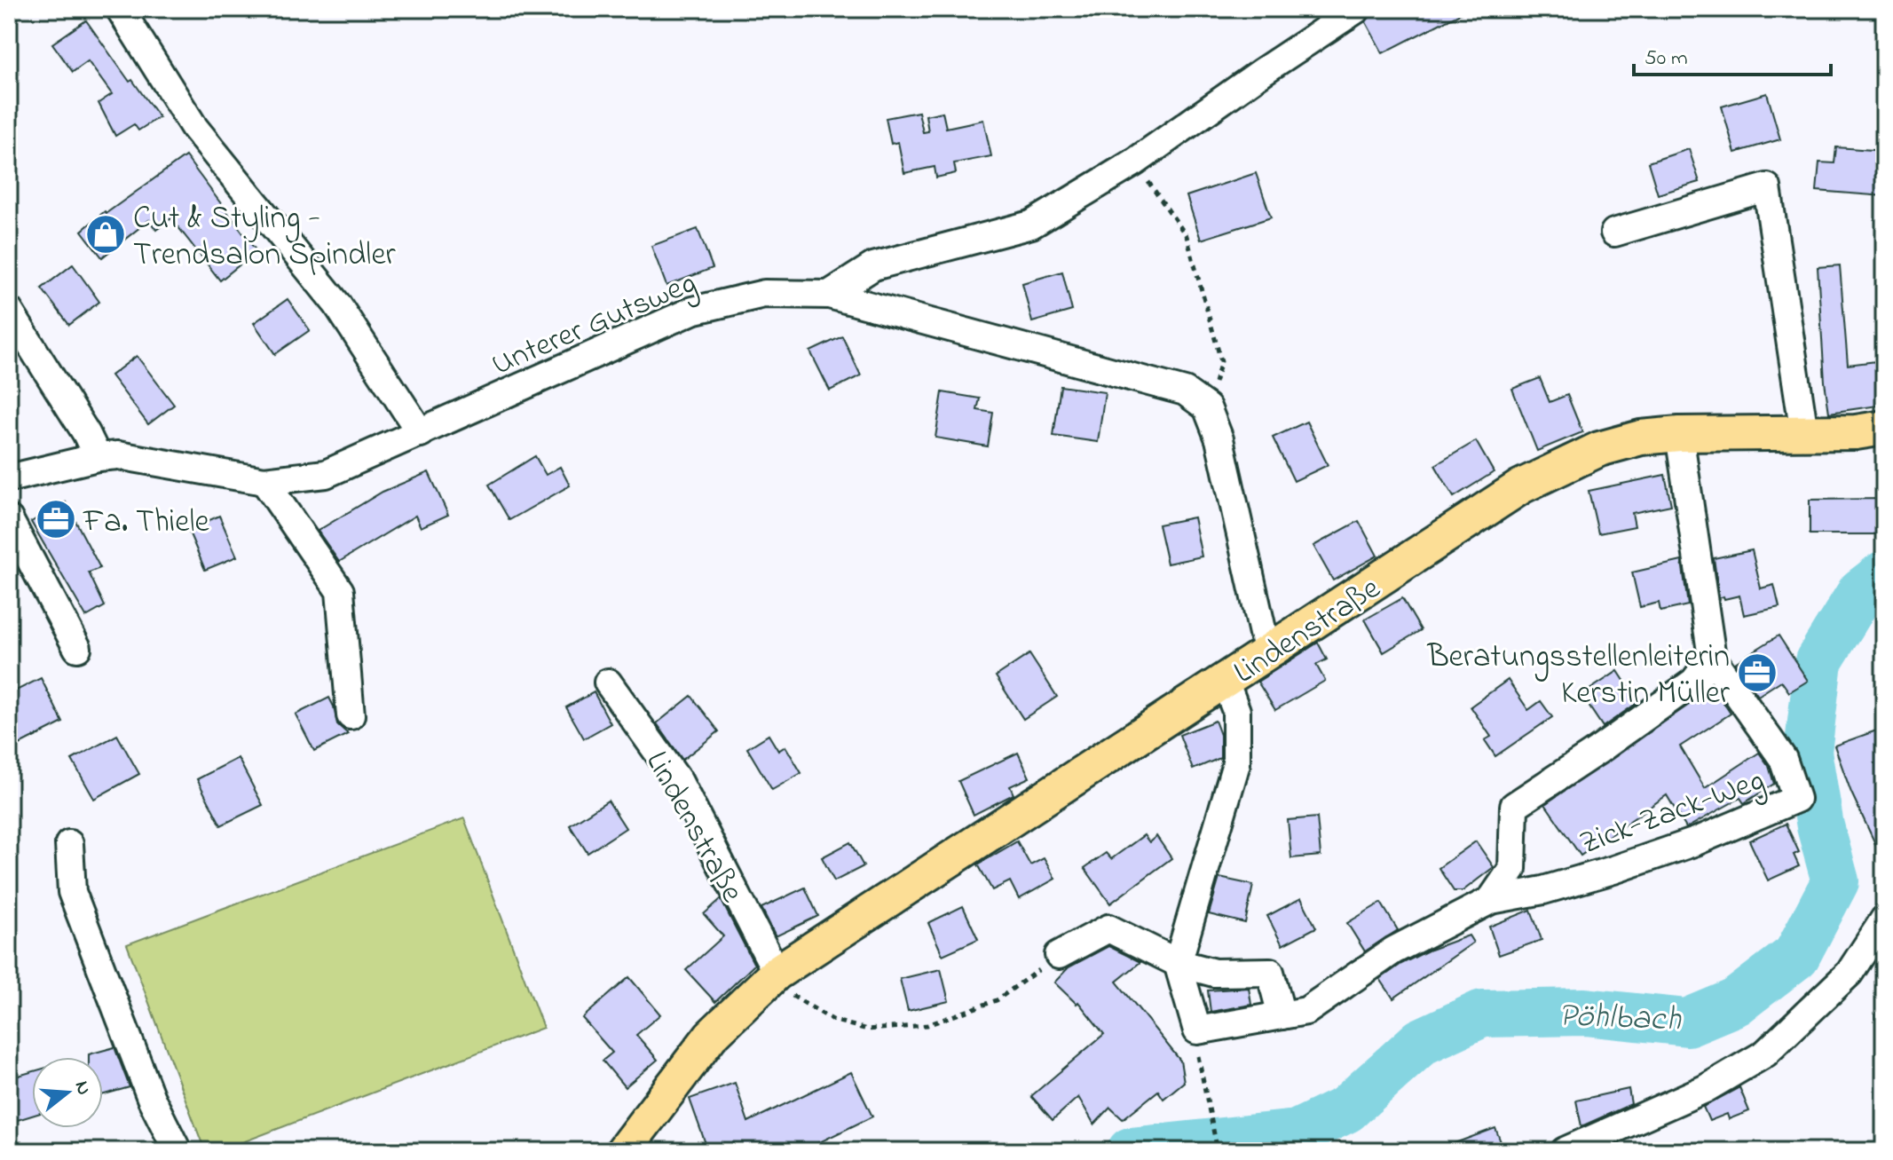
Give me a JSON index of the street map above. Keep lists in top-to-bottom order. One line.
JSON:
{"streets":{"main road":["Lindenstraße"],"street":["Unterer Gutsweg","Zick-Zack-Weg"]},"crossings":[["Lindenstraße","Zick-Zack-Weg"]],"water":["Pöhlbach"],"places":{"shop":["Cut & Styling - Trendsalon Spindler"],"office":["Fa. Thiele","Beratungsstellenleiterin Kerstin Müller"]},"scale_bar":"50 m","north":"right"}
